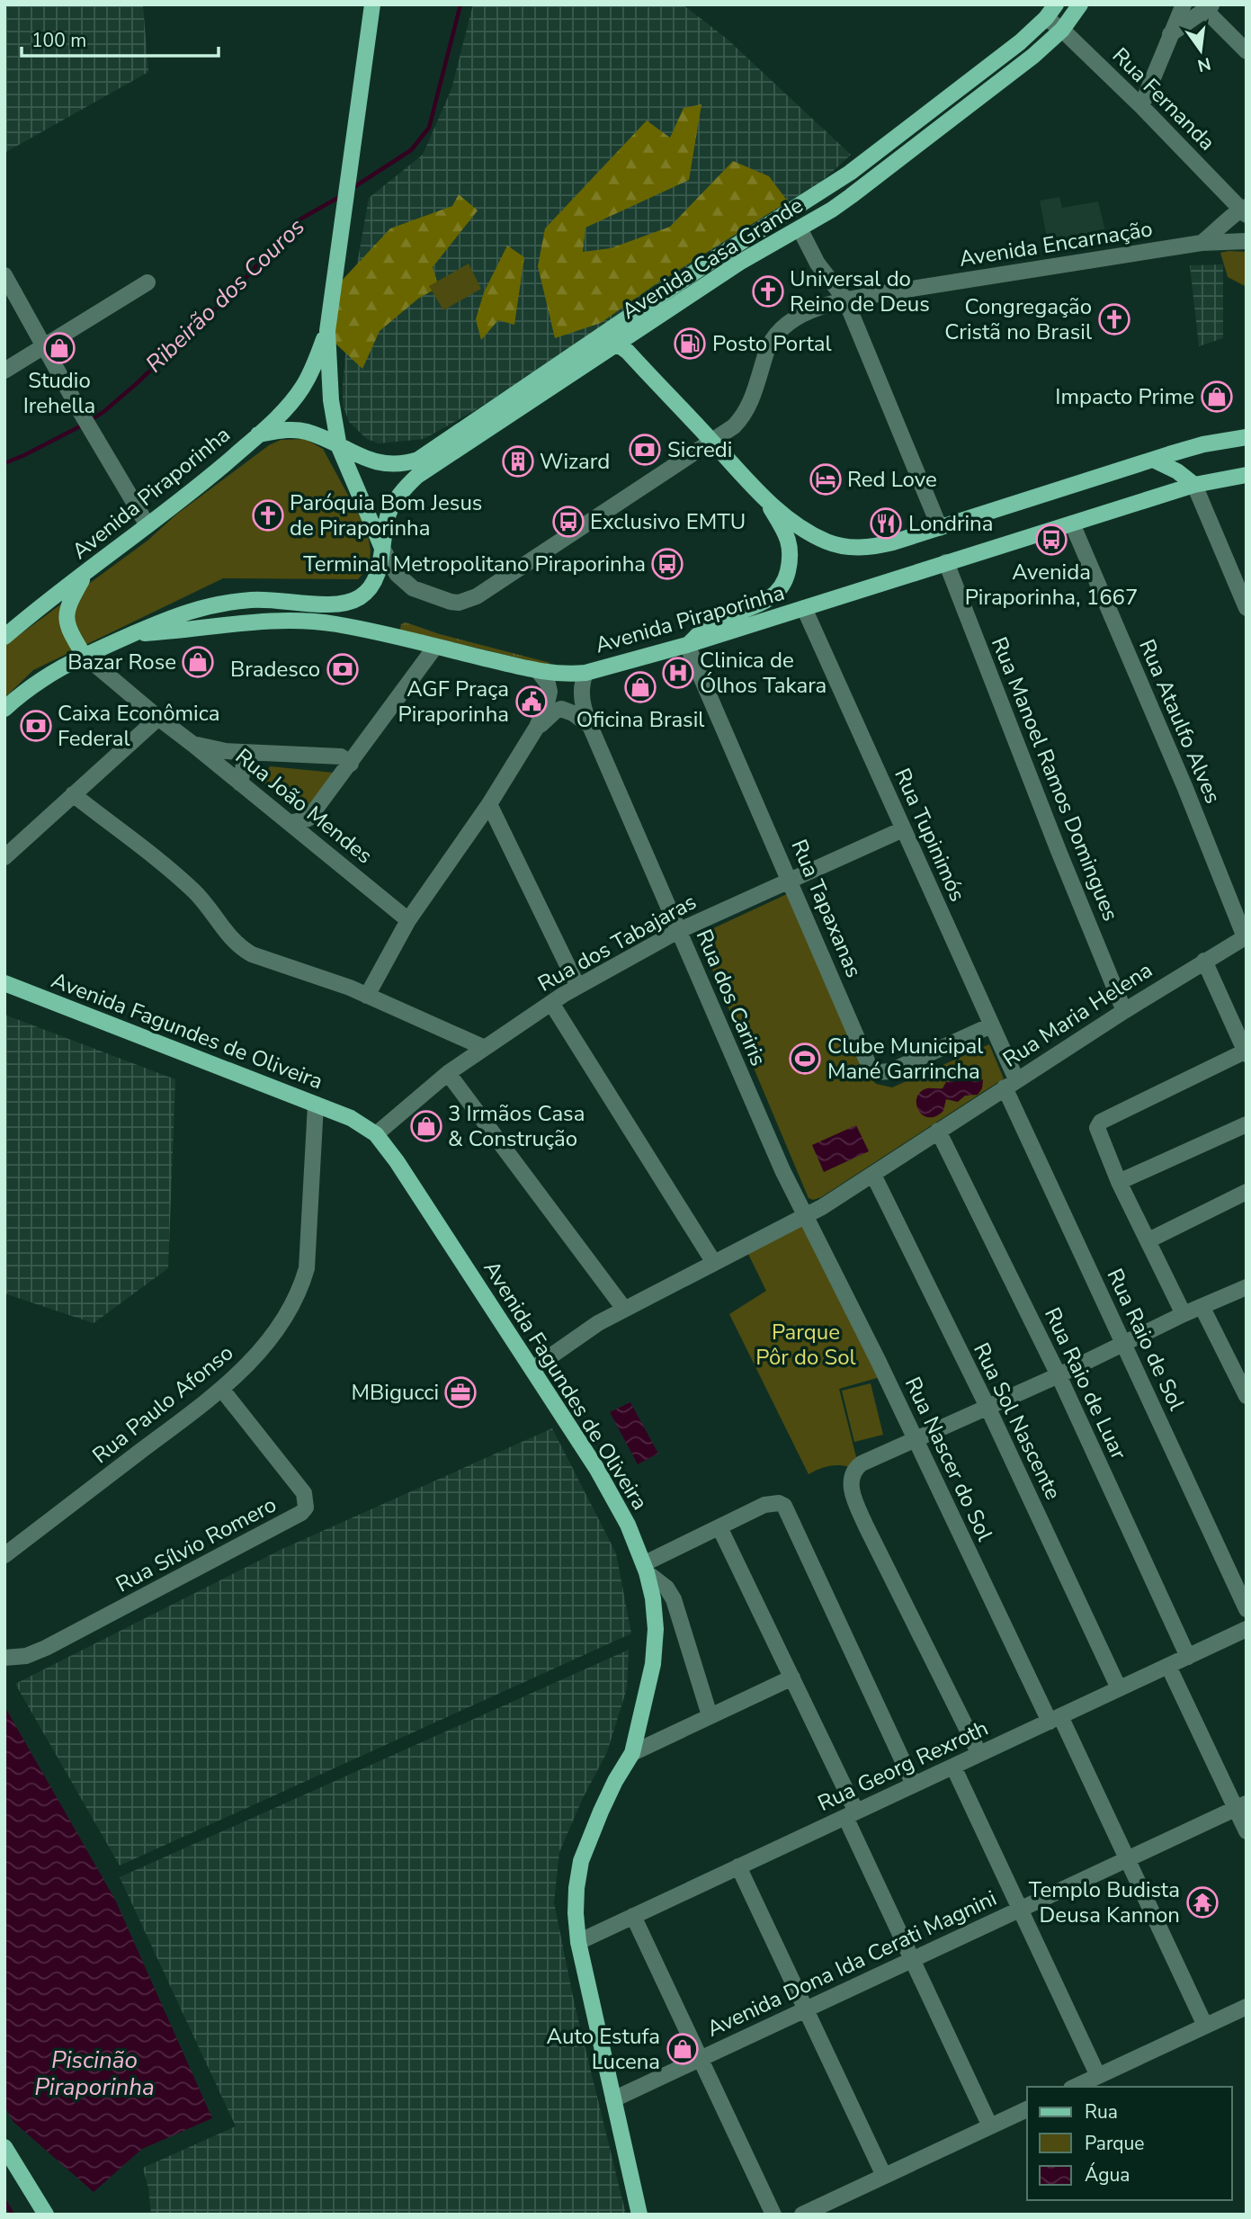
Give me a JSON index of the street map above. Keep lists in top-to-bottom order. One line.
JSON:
{"streets":{"main road":["Avenida Casa Grande","Avenida Piraporinha","Avenida Fagundes de Oliveira"],"street":["Rua Fernanda","Avenida Encarnação","Rua Ataulfo Alves","Rua Manoel Ramos Domingues","Rua João Mendes","Rua Tupinimós","Rua Tapaxanas","Rua dos Tabajaras","Rua dos Cariris","Rua Maria Helena","Rua Raio de Sol","Rua Raio de Luar","Rua Paulo Afonso","Rua Sol Nascente","Rua Nascer do Sol","Rua Sílvio Romero","Rua Georg Rexroth","Avenida Dona Ida Cerati Magnini"]},"crossings":[["Rua Fernanda","Avenida Encarnação"],["Rua Fernanda","Avenida Casa Grande"],["Avenida Encarnação","Avenida Casa Grande"],["Avenida Encarnação","Avenida Piraporinha"],["Avenida Casa Grande","Avenida Piraporinha"],["Avenida Piraporinha","Rua Ataulfo Alves"],["Avenida Piraporinha","Rua Manoel Ramos Domingues"],["Avenida Piraporinha","Rua João Mendes"],["Avenida Piraporinha","Rua Tupinimós"],["Avenida Piraporinha","Rua Tapaxanas"],["Avenida Piraporinha","Rua dos Cariris"],["Rua Ataulfo Alves","Rua Maria Helena"],["Rua Manoel Ramos Domingues","Rua Maria Helena"],["Rua Tupinimós","Rua Tapaxanas"],["Rua Tupinimós","Rua dos Tabajaras"],["Rua Tupinimós","Rua Maria Helena"],["Rua Tupinimós","Rua Raio de Sol"],["Rua Tapaxanas","Rua dos Tabajaras"],["Rua dos Tabajaras","Rua dos Cariris"],["Rua dos Tabajaras","Avenida Fagundes de Oliveira"],["Rua dos Cariris","Rua Maria Helena"],["Rua dos Cariris","Rua Nascer do Sol"],["Rua Maria Helena","Avenida Fagundes de Oliveira"],["Rua Maria Helena","Rua Raio de Sol"],["Rua Maria Helena","Rua Raio de Luar"],["Rua Maria Helena","Rua Sol Nascente"],["Rua Maria Helena","Rua Nascer do Sol"],["Avenida Fagundes de Oliveira","Rua Paulo Afonso"],["Avenida Fagundes de Oliveira","Rua Georg Rexroth"],["Avenida Fagundes de Oliveira","Avenida Dona Ida Cerati Magnini"],["Rua Raio de Luar","Rua Georg Rexroth"],["Rua Paulo Afonso","Rua Sílvio Romero"],["Rua Sol Nascente","Rua Georg Rexroth"],["Rua Nascer do Sol","Rua Georg Rexroth"],["Rua Nascer do Sol","Avenida Dona Ida Cerati Magnini"]],"water":["Ribeirão dos Couros","Piscinão Piraporinha"],"parks":["Parque Pôr do Sol"],"places":{"church":["Universal do Reino de Deus","Congregação Cristã no Brasil","Paróquia Bom Jesus de Piraporinha"],"fuel station":["Posto Portal"],"shop":["Studio Irehella","Impacto Prime","Bazar Rose","Oficina Brasil","3 Irmãos Casa & Construção","Auto Estufa Lucena"],"bank":["Sicredi","Bradesco","Caixa Econômica Federal"],"building":["Wizard"],"hotel":["Red Love"],"bus stop":["Exclusivo EMTU","Avenida Piraporinha, 1667","Terminal Metropolitano Piraporinha"],"restaurant":["Londrina"],"hospital":["Clinica de Ólhos Takara"],"public building":["AGF Praça Piraporinha"],"sports":["Clube Municipal Mané Garrincha"],"office":["MBigucci"],"temple":["Templo Budista Deusa Kannon"]},"legend":["Rua","Parque","Água"],"scale_bar":"100 m","north":"bottom"}
